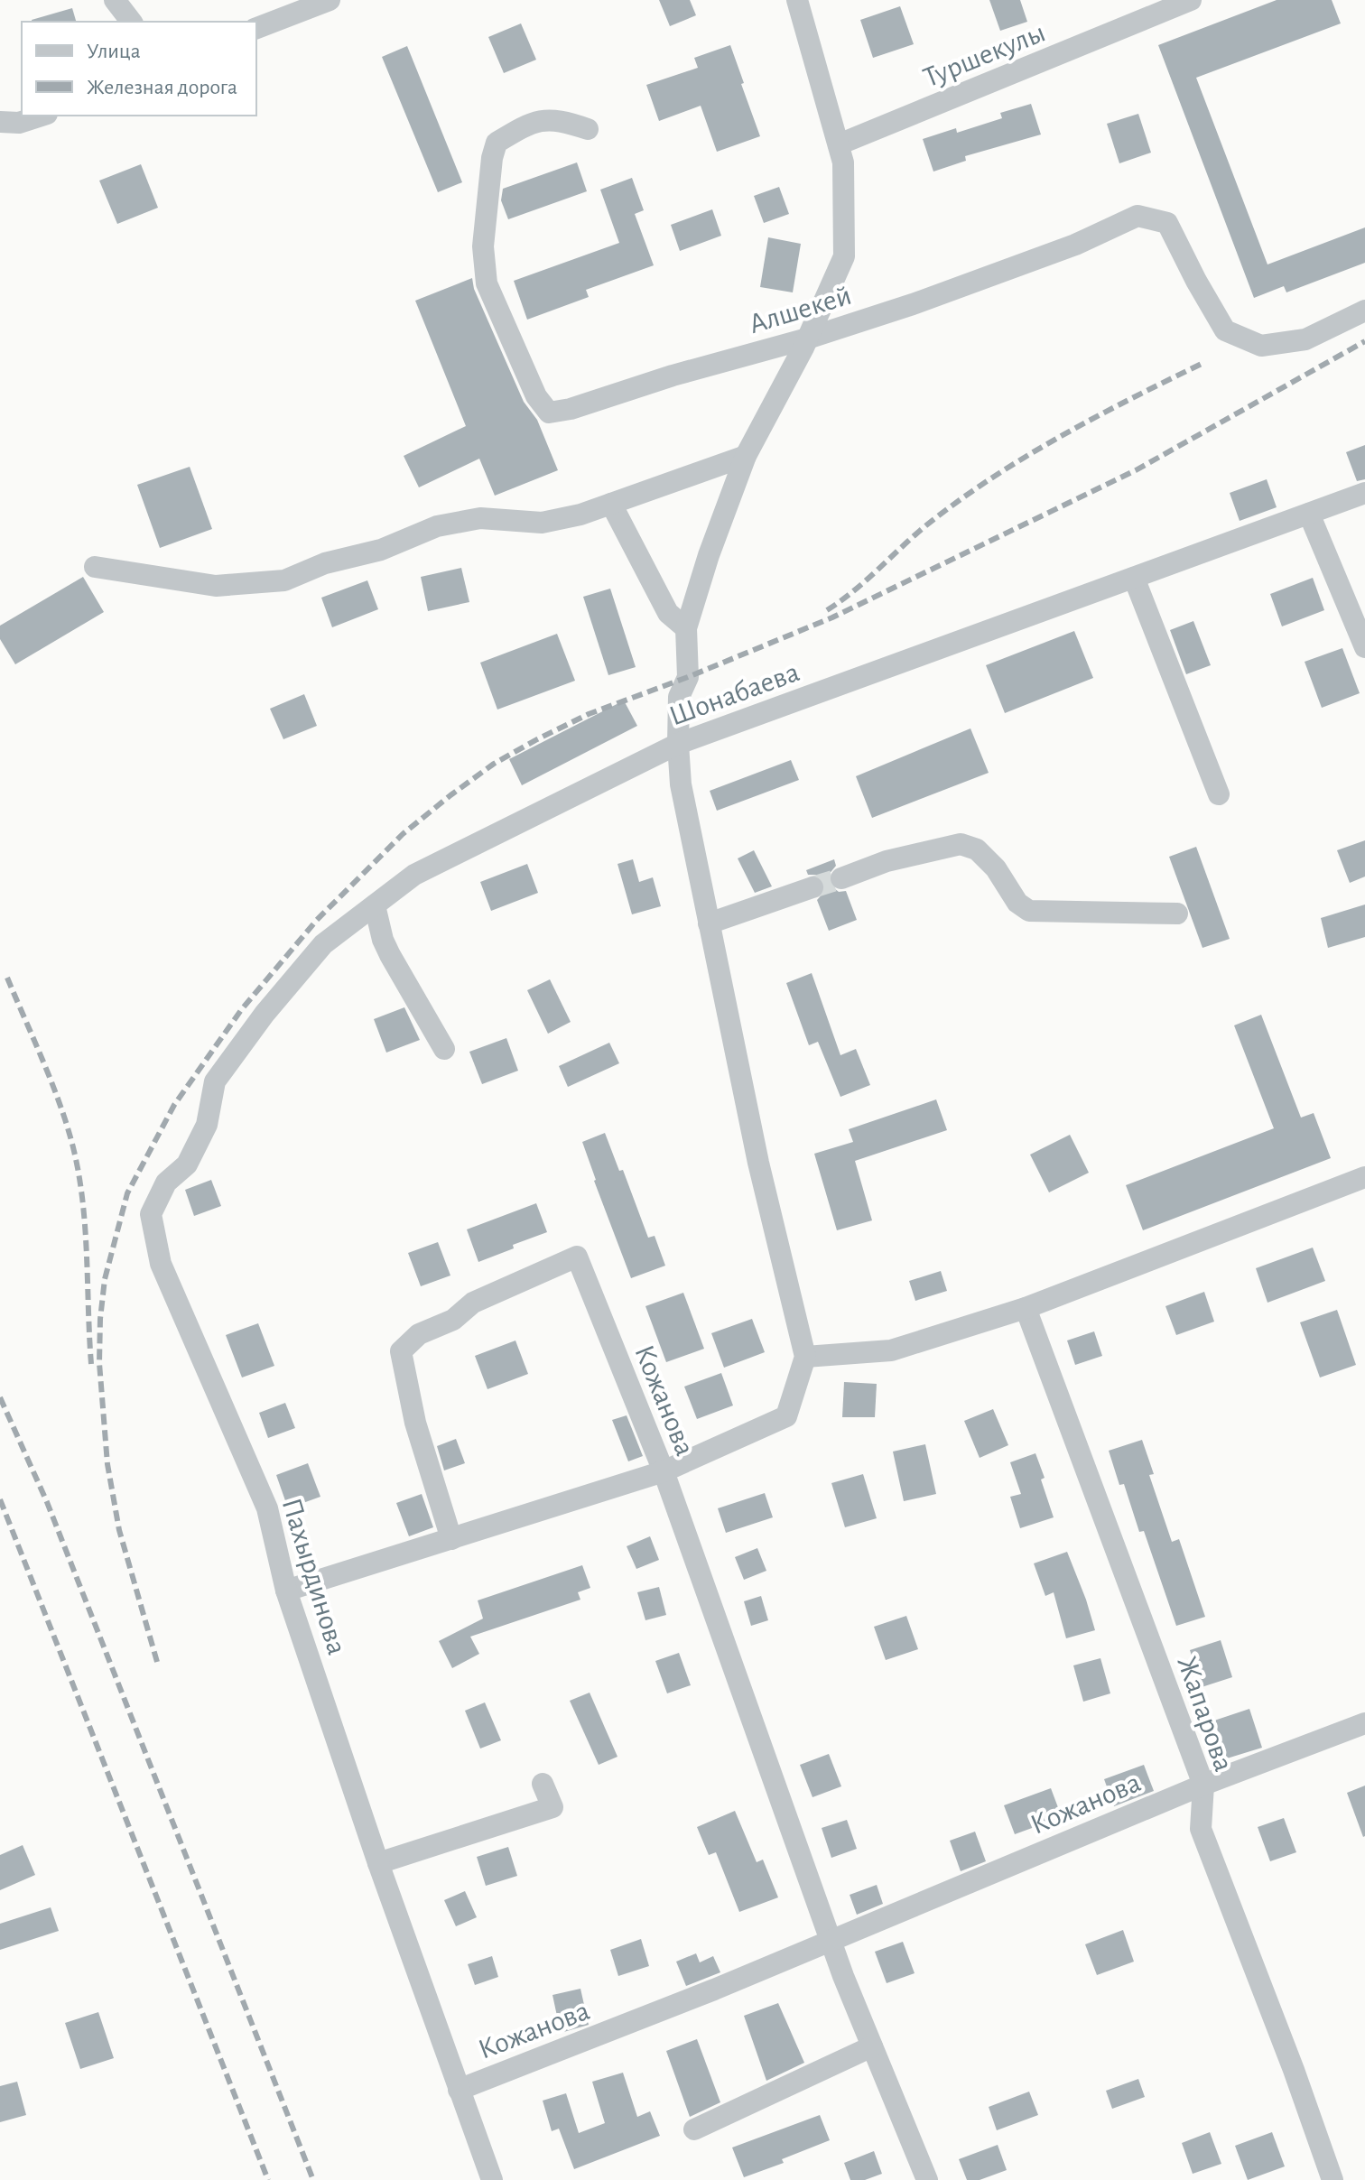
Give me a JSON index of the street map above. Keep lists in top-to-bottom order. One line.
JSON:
{"streets":{"street":["Туршекулы","Алшекей","Шонабаева","Кожанова","Пахырдинова","Жапарова"]},"crossings":[["Шонабаева","Пахырдинова"],["Кожанова","Пахырдинова"],["Кожанова","Жапарова"]],"legend":["Улица","Железная дорога"]}
